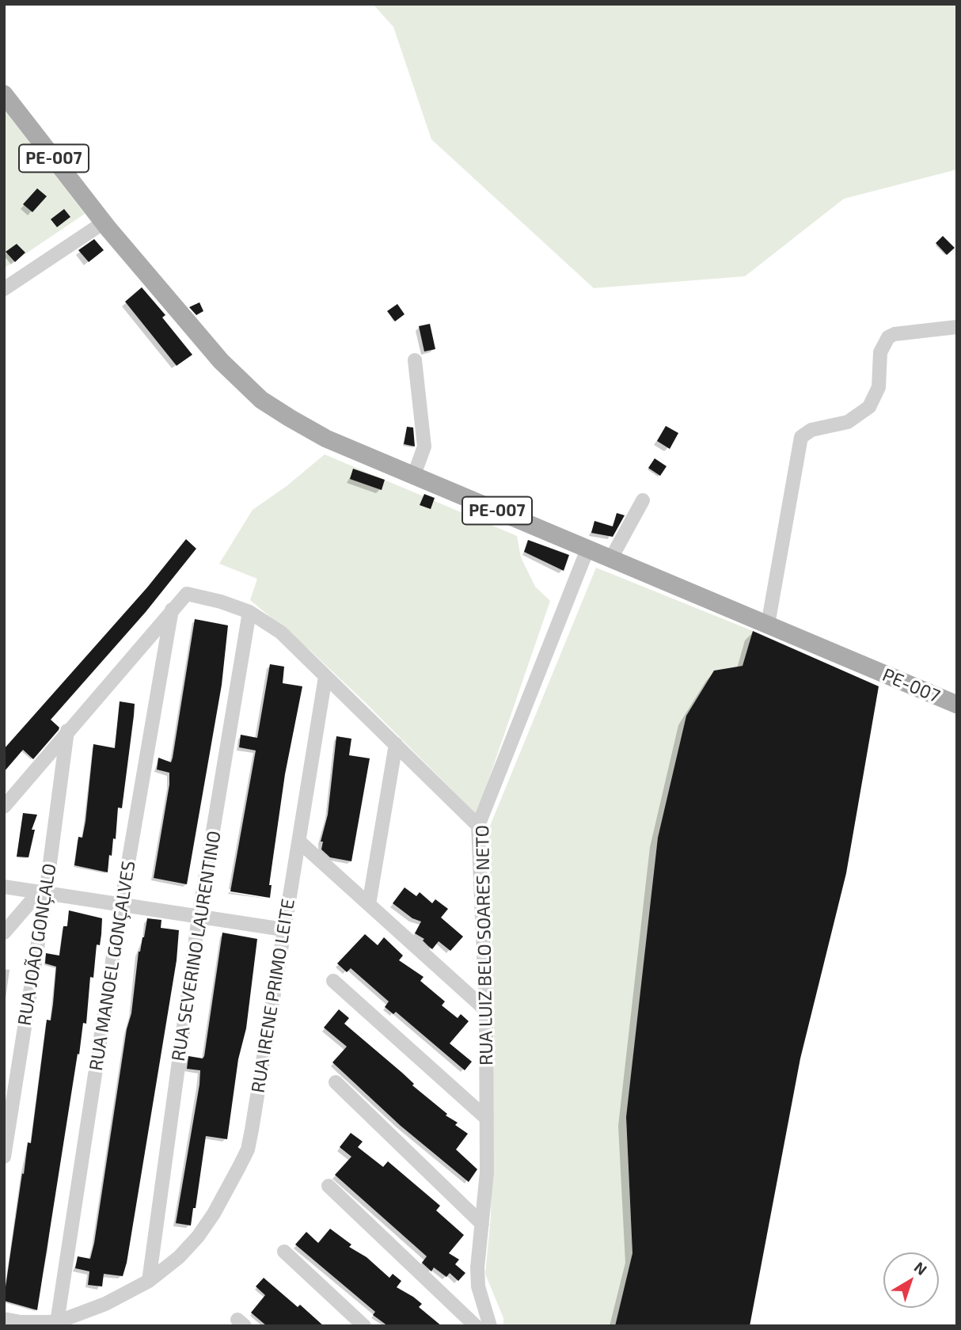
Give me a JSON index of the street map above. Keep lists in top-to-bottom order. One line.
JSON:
{"streets":{"main road":["PE-007"],"street":["RUA JOÃO GONÇALO","RUA LUIZ BELO SOARES NETO","RUA SEVERINO LAURENTINO","RUA MANOEL GONÇALVES","RUA IRENE PRIMO LEITE"]},"crossings":[["PE-007","RUA LUIZ BELO SOARES NETO"],["RUA SEVERINO LAURENTINO","RUA IRENE PRIMO LEITE"],["RUA MANOEL GONÇALVES","RUA IRENE PRIMO LEITE"]],"north":"top right"}
